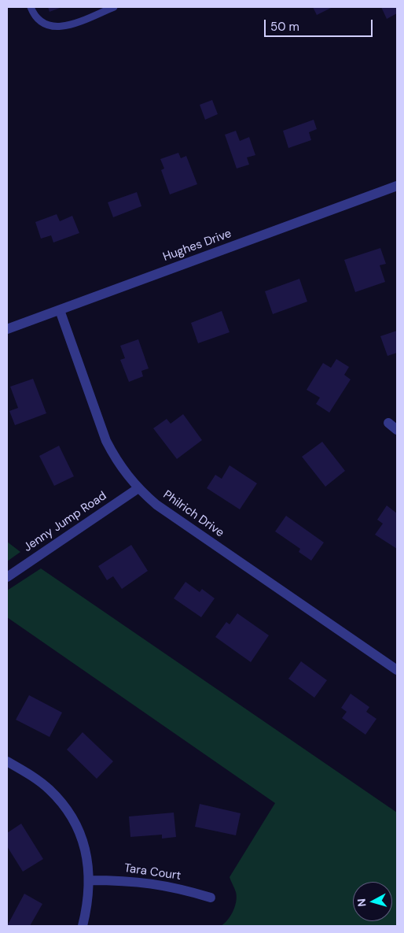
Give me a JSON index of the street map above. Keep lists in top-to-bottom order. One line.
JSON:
{"streets":{"street":["Hughes Drive","Philrich Drive","Jenny Jump Road","Tara Court"]},"crossings":[["Hughes Drive","Philrich Drive"],["Philrich Drive","Jenny Jump Road"]],"scale_bar":"50 m","north":"left"}
